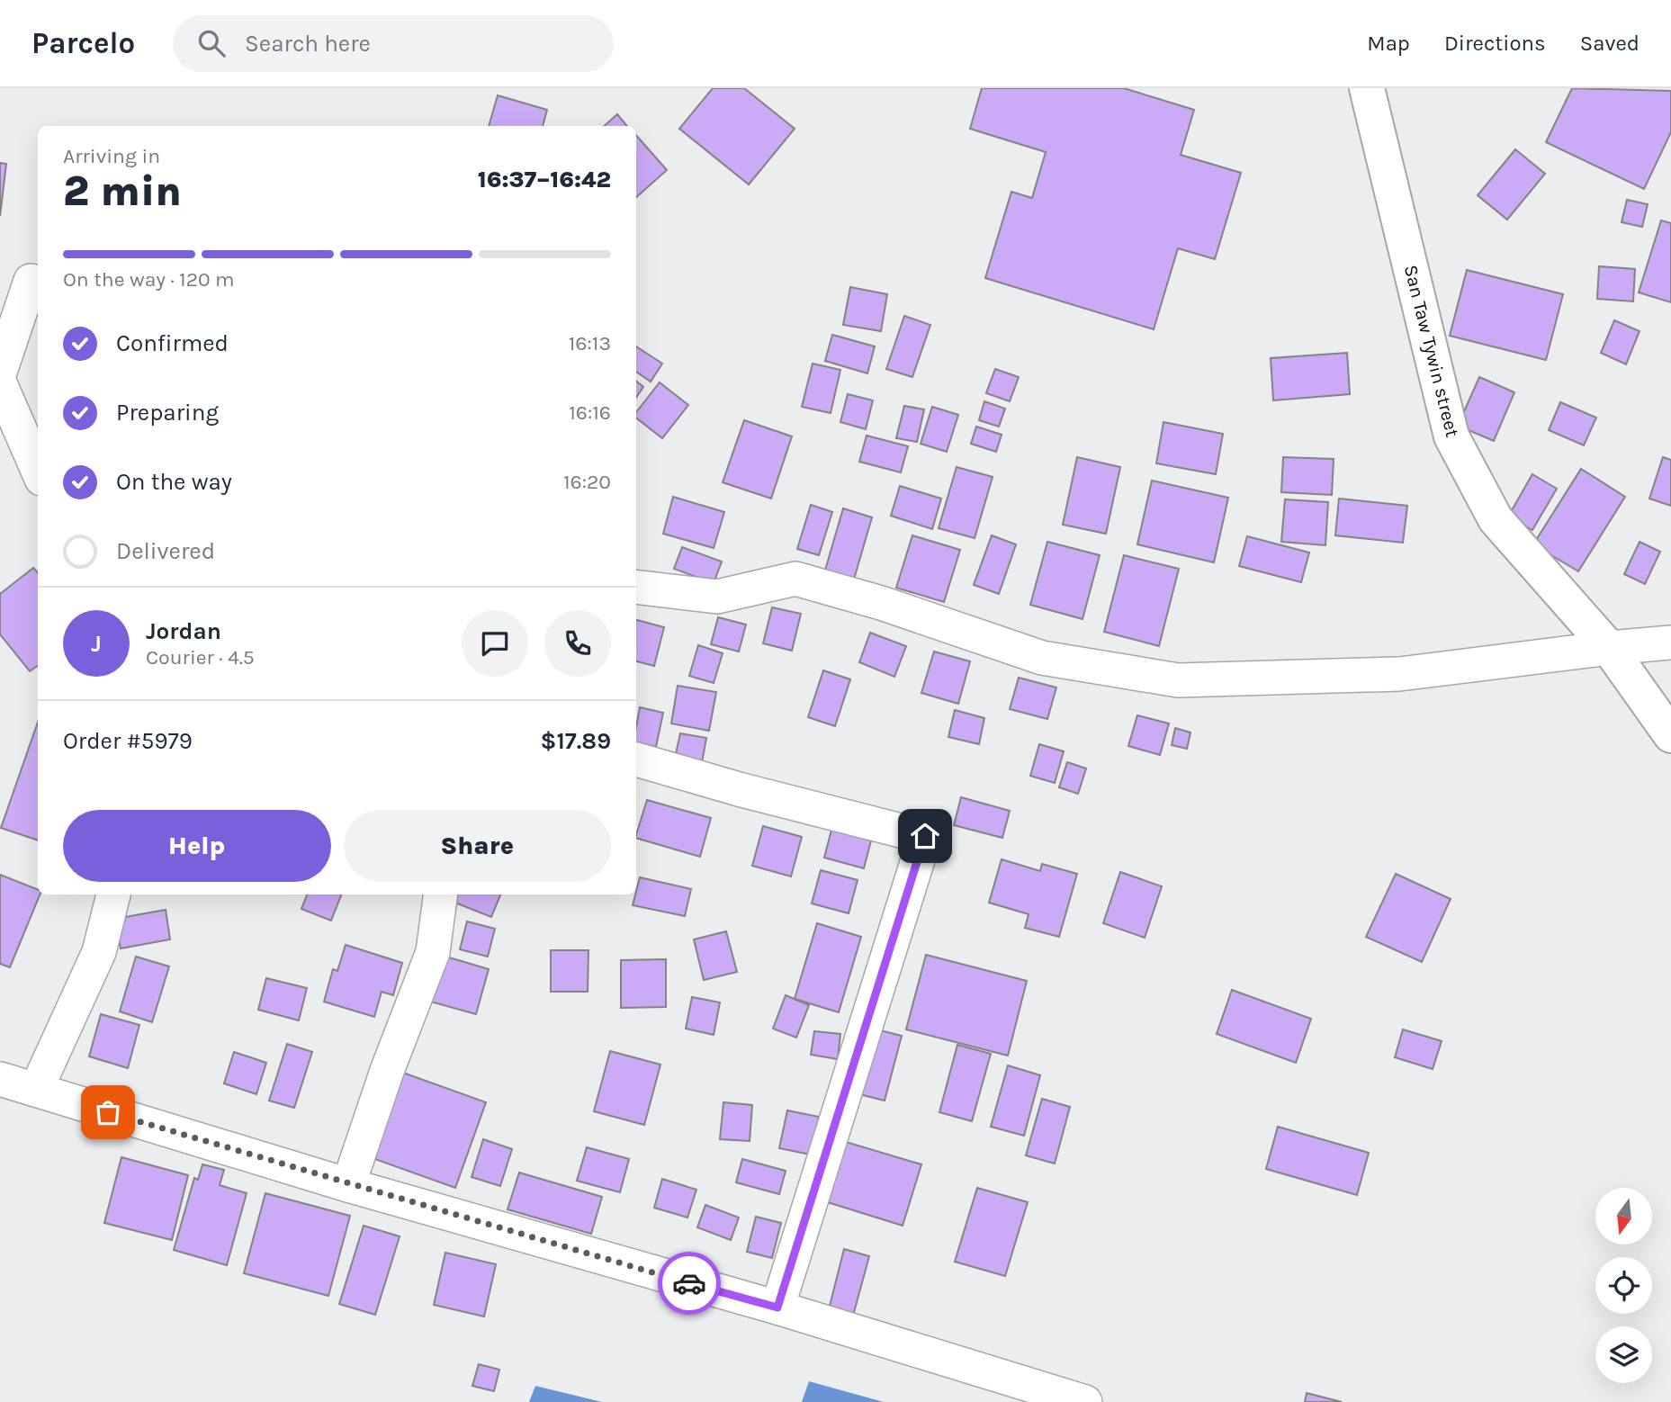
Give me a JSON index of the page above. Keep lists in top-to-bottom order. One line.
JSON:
{"streets":{"street":["San Taw Tywin street"]},"north":"bottom","page":{"header":"Parcelo","search":"Search here","nav":["Map","Directions","Saved"],"heading":["2 min","Arriving in","16:37–16:42"],"panel":["Jordan","Courier · 4.5","Order #5979","$17.89"],"bar":"On the way · 120 m","list":[["Confirmed","16:13"],["Preparing","16:16"],["On the way","16:20"],"Delivered"],"round":"J","buttons":["Help","Share"]}}
